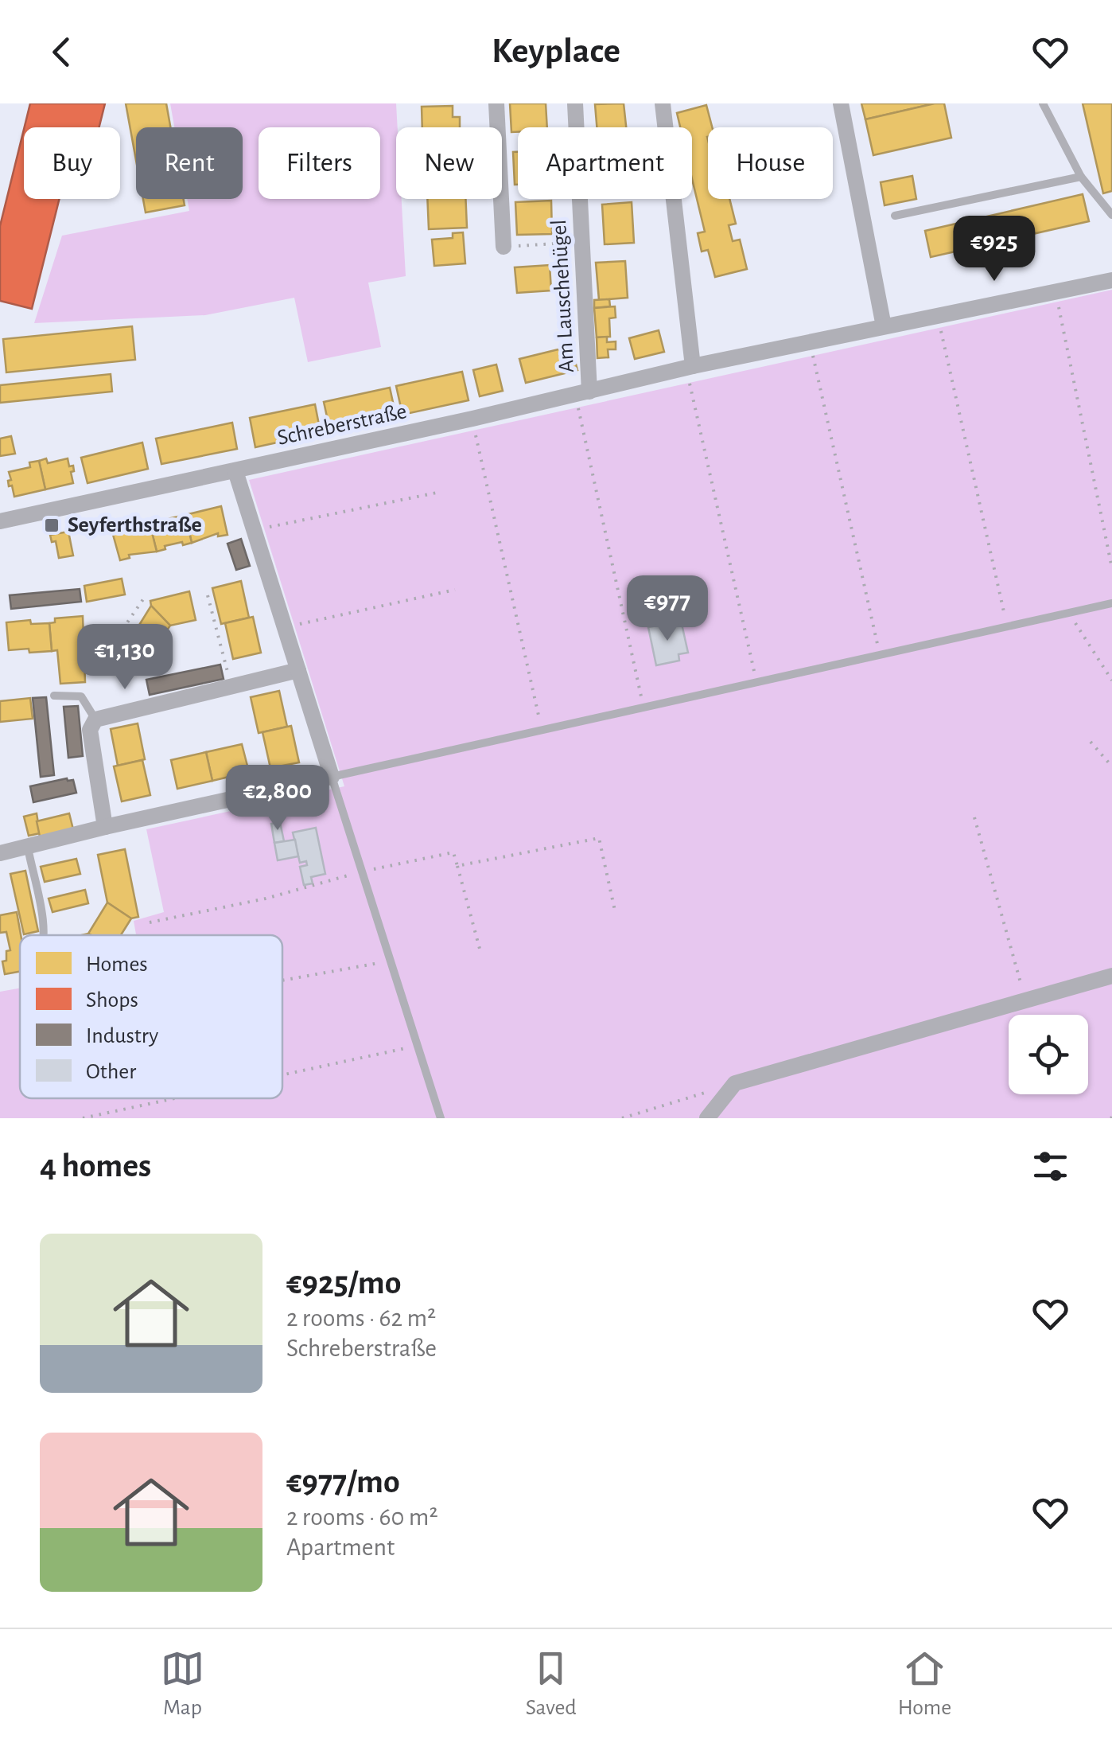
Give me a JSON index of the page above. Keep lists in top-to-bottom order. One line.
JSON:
{"streets":{"street":["Am Lauschehügel","Schreberstraße"]},"crossings":[["Am Lauschehügel","Schreberstraße"]],"places":{"transit":["Seyferthstraße"]},"legend":["Homes","Shops","Industry","Other"],"page":{"header":"Keyplace","chip":["Buy","Rent","Filters","New","Apartment","House"],"price":["€925","€977","€1,130","€2,800"],"heading":"4 homes","list":[{"name":"€925/mo","note":"2 rooms · 62 m² · Schreberstraße"},{"name":"€977/mo","note":"2 rooms · 60 m² · Apartment"}],"tabs":["Map","Saved","Home"]}}
